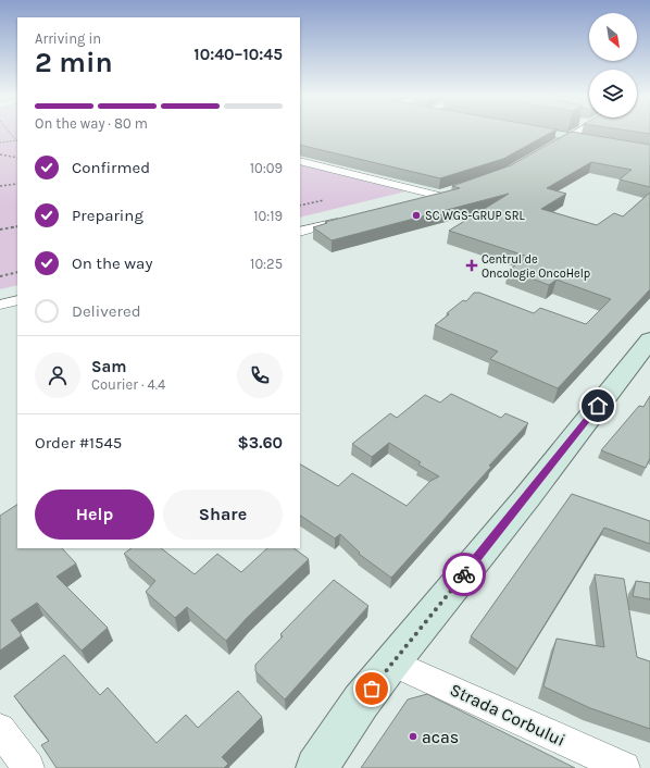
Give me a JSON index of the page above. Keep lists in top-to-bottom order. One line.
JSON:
{"streets":{"street":["Strada Corbului"]},"places":{"other":["SC WGS-GRUP SRL","acas"],"health":["Centrul de Oncologie OncoHelp"]},"north":"bottom right","page":{"heading":["2 min","Arriving in","10:40–10:45"],"panel":["Sam","Courier · 4.4","Order #1545","$3.60"],"bar":"On the way · 80 m","list":[["Confirmed","10:09"],["Preparing","10:19"],["On the way","10:25"],"Delivered"],"buttons":["Help","Share"]}}
